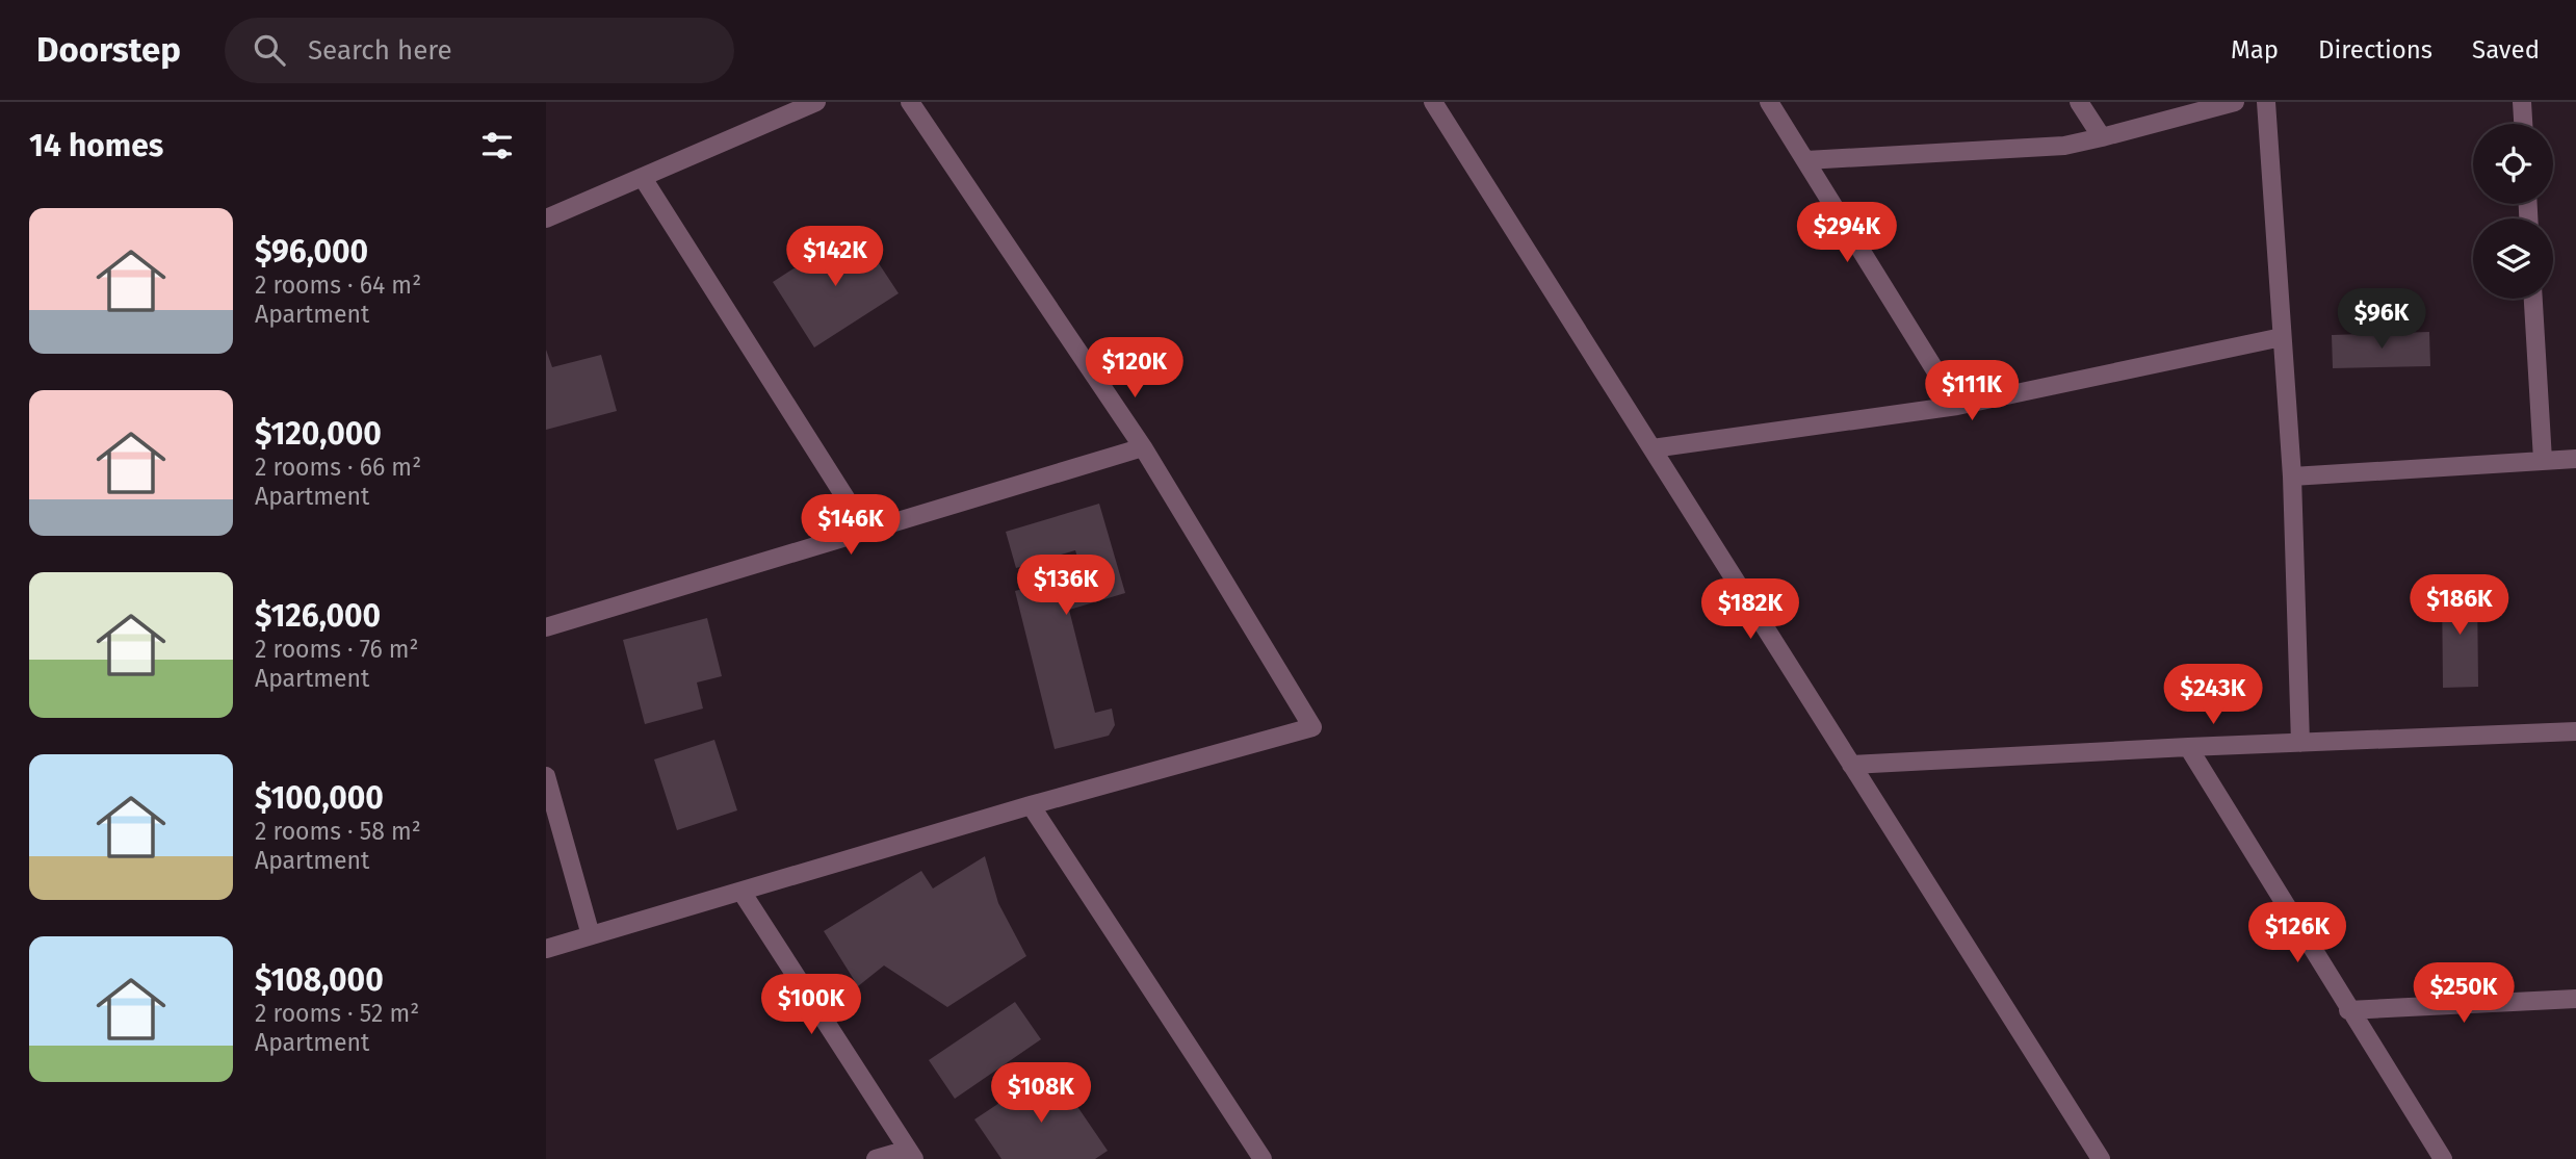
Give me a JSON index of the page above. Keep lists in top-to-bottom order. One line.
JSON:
{"page":{"header":"Doorstep","search":"Search here","nav":["Map","Directions","Saved"],"heading":"14 homes","list":[{"name":"$96,000","note":"2 rooms · 64 m² · Apartment"},{"name":"$120,000","note":"2 rooms · 66 m² · Apartment"},{"name":"$126,000","note":"2 rooms · 76 m² · Apartment"},{"name":"$100,000","note":"2 rooms · 58 m² · Apartment"},{"name":"$108,000","note":"2 rooms · 52 m² · Apartment"}],"price":["$294K","$142K","$96K","$120K","$111K","$146K","$136K","$186K","$182K","$243K","$126K","$250K","$100K","$108K"]}}
